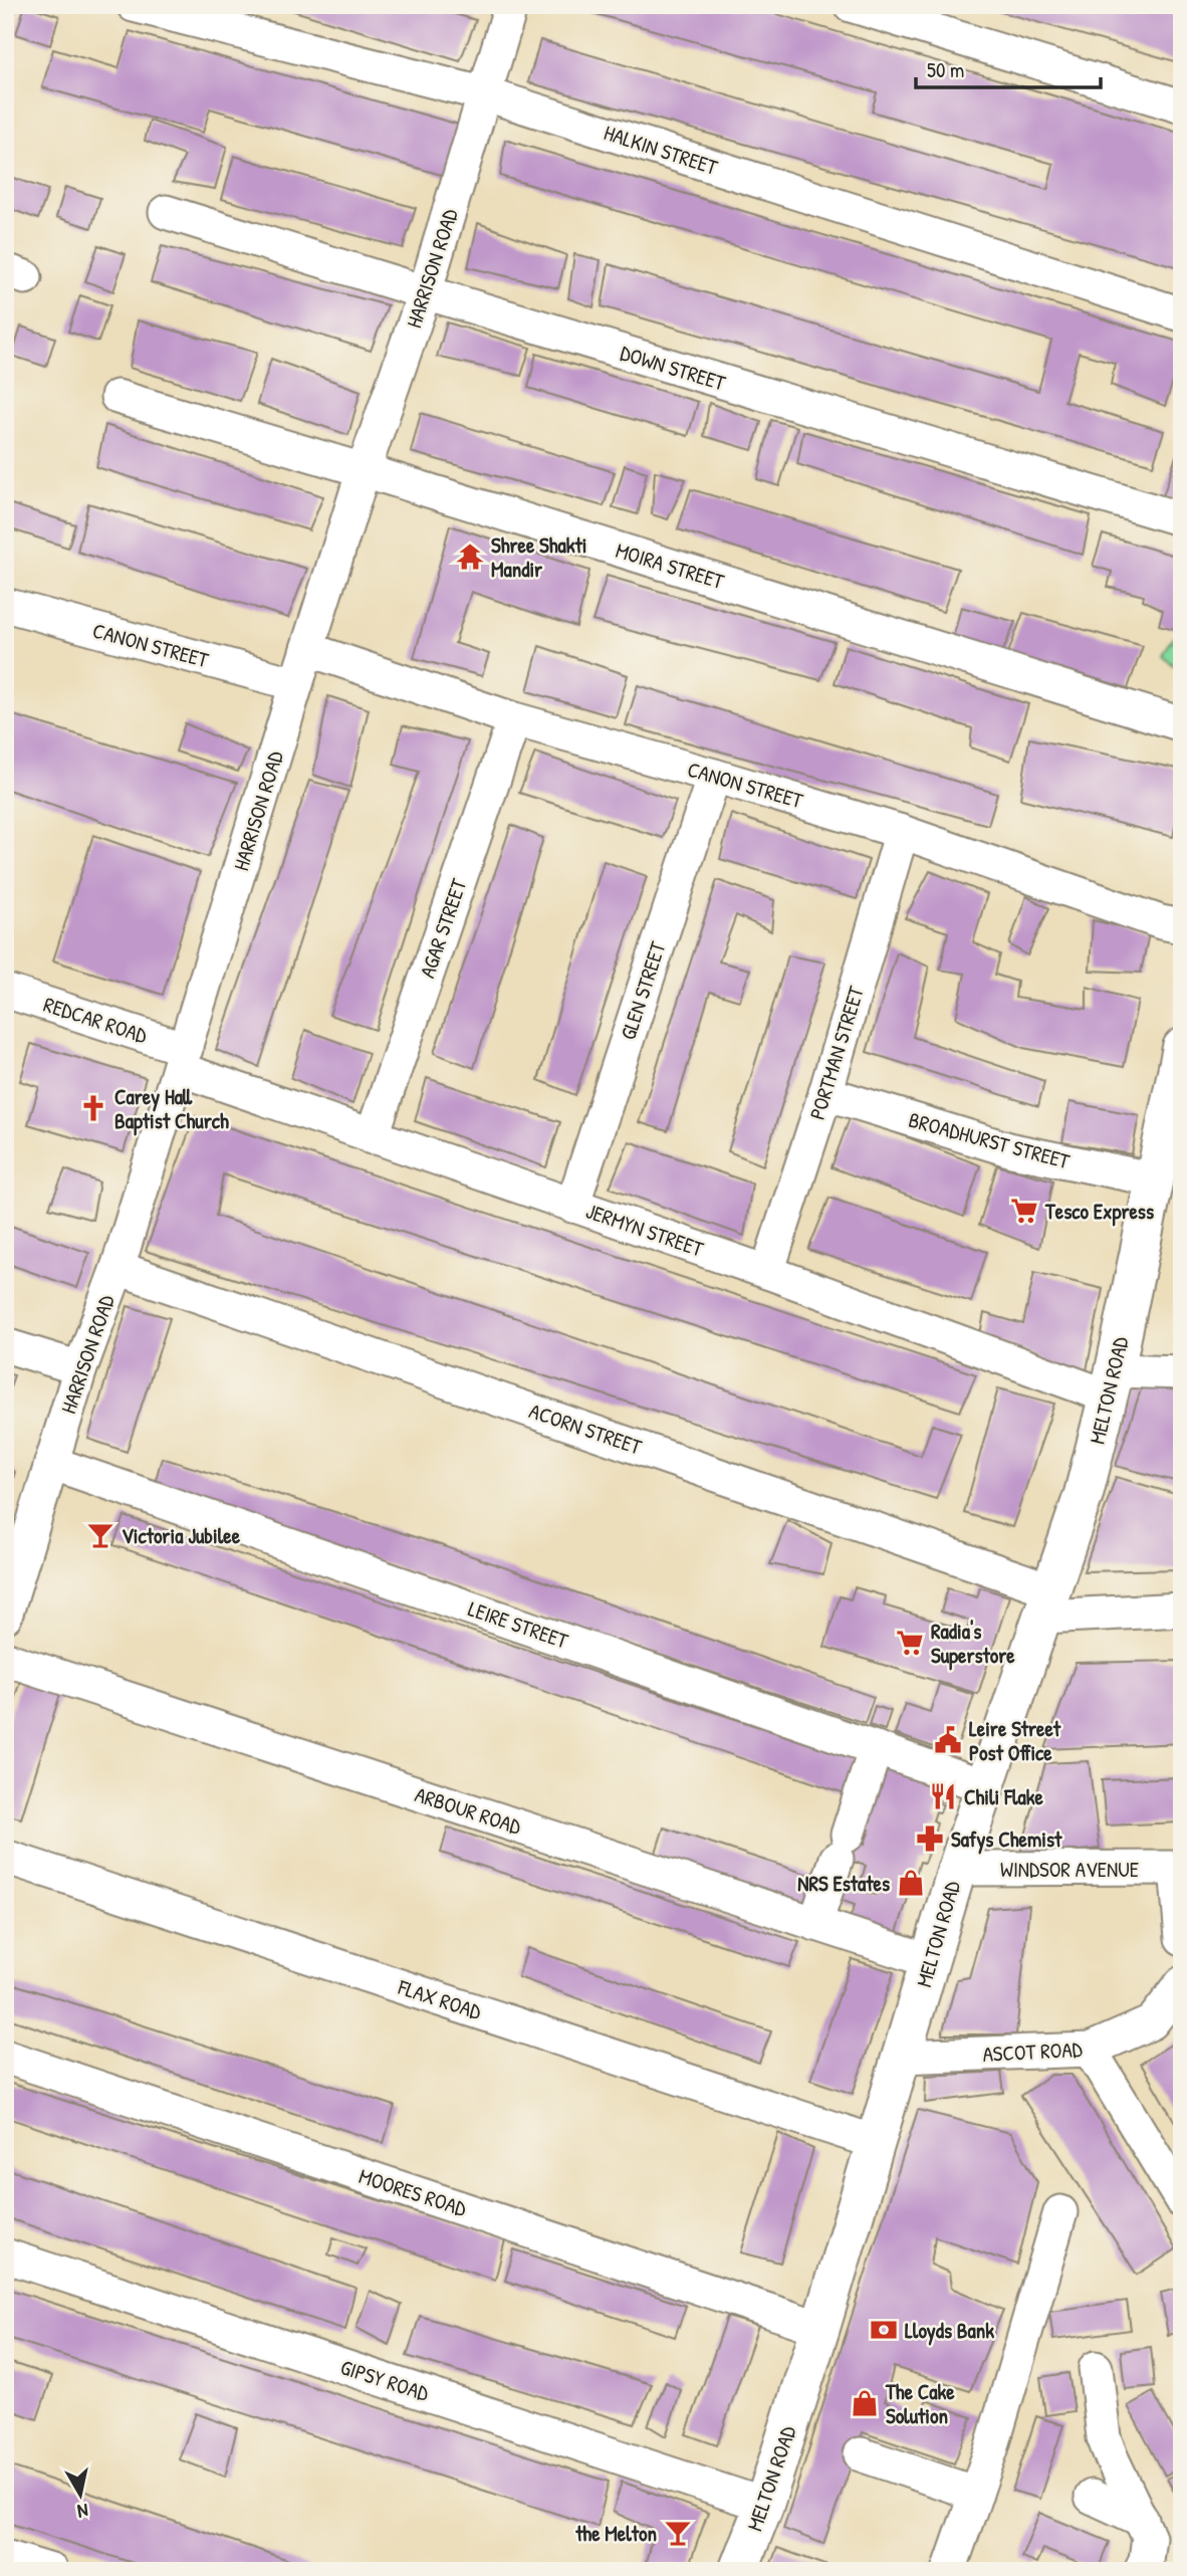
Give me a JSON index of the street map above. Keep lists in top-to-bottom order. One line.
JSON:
{"streets":{"main road":["MELTON ROAD"],"street":["HALKIN STREET","HARRISON ROAD","DOWN STREET","MOIRA STREET","CANON STREET","AGAR STREET","GLEN STREET","REDCAR ROAD","PORTMAN STREET","BROADHURST STREET","JERMYN STREET","ACORN STREET","LEIRE STREET","ARBOUR ROAD","WINDSOR AVENUE","FLAX ROAD","ASCOT ROAD","MOORES ROAD","GIPSY ROAD"]},"crossings":[["HALKIN STREET","HARRISON ROAD"],["HARRISON ROAD","DOWN STREET"],["HARRISON ROAD","MOIRA STREET"],["HARRISON ROAD","CANON STREET"],["HARRISON ROAD","REDCAR ROAD"],["HARRISON ROAD","JERMYN STREET"],["HARRISON ROAD","ACORN STREET"],["HARRISON ROAD","LEIRE STREET"],["CANON STREET","AGAR STREET"],["CANON STREET","GLEN STREET"],["CANON STREET","PORTMAN STREET"],["AGAR STREET","JERMYN STREET"],["GLEN STREET","JERMYN STREET"],["REDCAR ROAD","JERMYN STREET"],["PORTMAN STREET","BROADHURST STREET"],["PORTMAN STREET","JERMYN STREET"],["BROADHURST STREET","MELTON ROAD"],["JERMYN STREET","MELTON ROAD"],["MELTON ROAD","ACORN STREET"],["MELTON ROAD","LEIRE STREET"],["MELTON ROAD","ARBOUR ROAD"],["MELTON ROAD","WINDSOR AVENUE"],["MELTON ROAD","FLAX ROAD"],["MELTON ROAD","ASCOT ROAD"],["MELTON ROAD","MOORES ROAD"],["MELTON ROAD","GIPSY ROAD"]],"places":{"temple":["Shree Shakti Mandir"],"church":["Carey Hall Baptist Church"],"supermarket":["Tesco Express","Radia's Superstore"],"bar":["Victoria Jubilee","the Melton"],"public building":["Leire Street Post Office"],"restaurant":["Chili Flake"],"pharmacy":["Safys Chemist"],"shop":["NRS Estates","The Cake Solution"],"bank":["Lloyds Bank"]},"scale_bar":"50 m","north":"bottom"}
